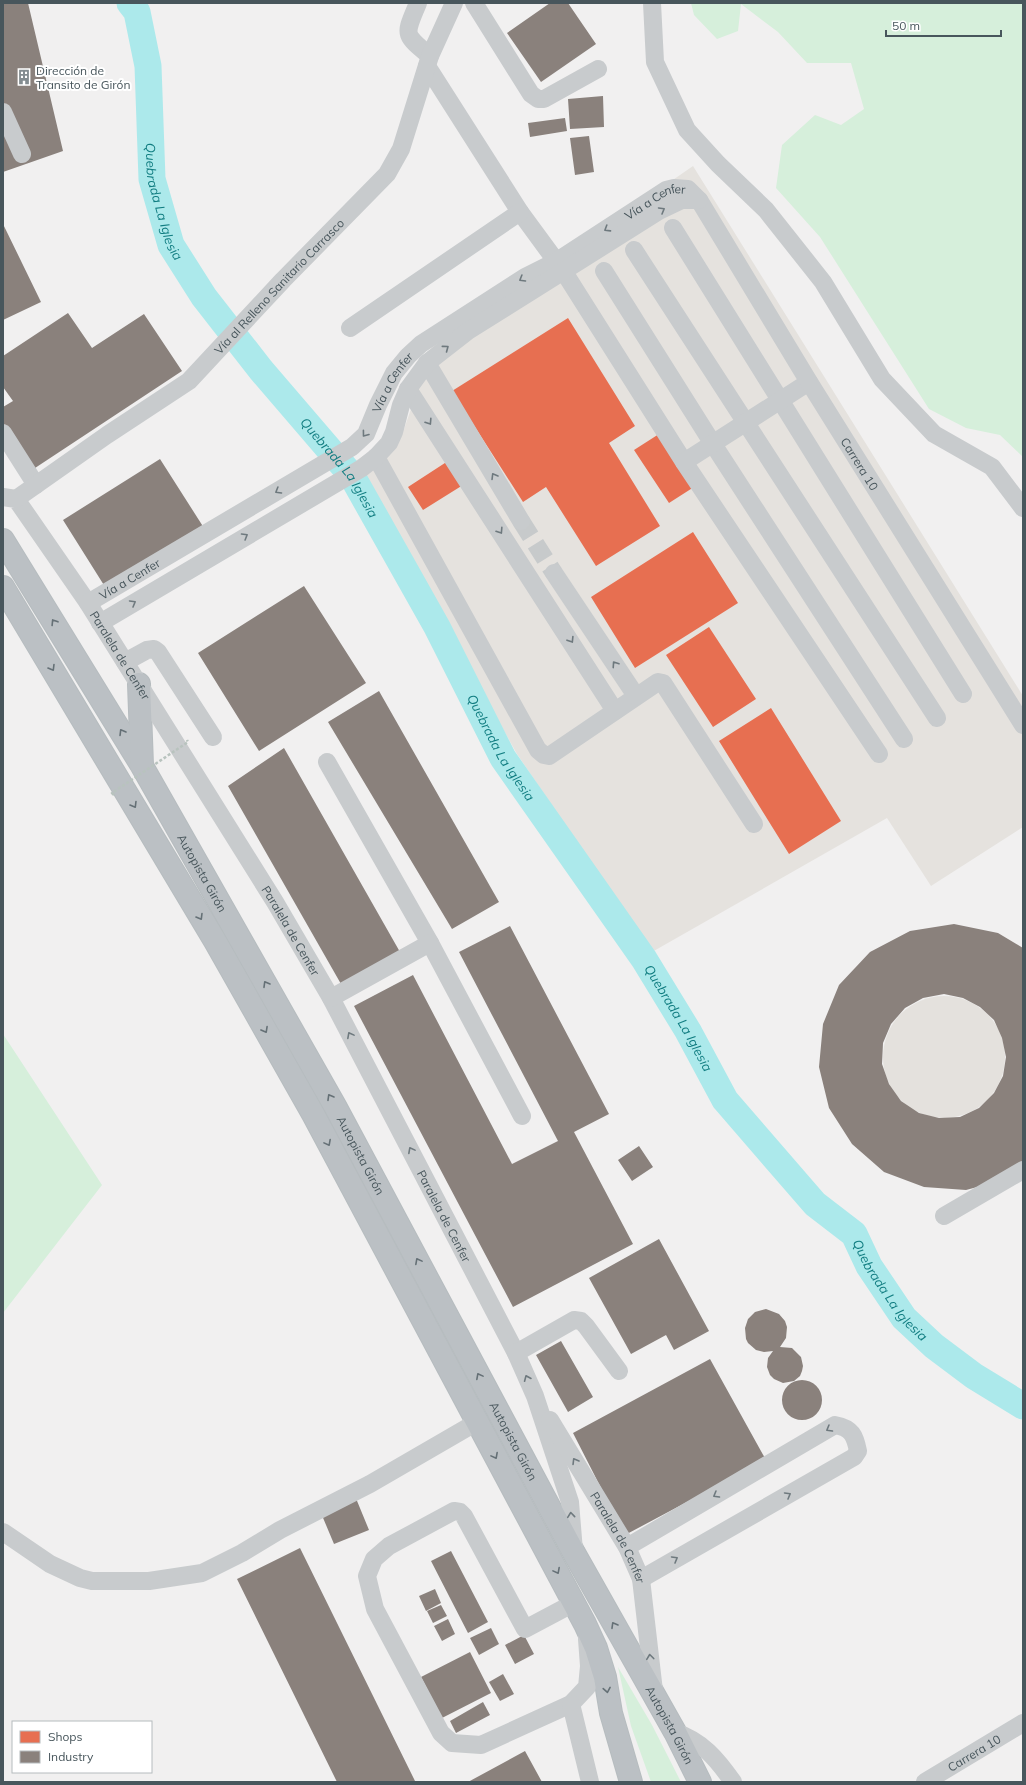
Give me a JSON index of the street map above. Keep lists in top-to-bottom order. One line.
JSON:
{"streets":{"highway":["Autopista Girón"],"street":["Vía a Cenfer","Vía al Relleno Sanitario Carrasco","Carrera 10","Paralela de Cenfer"]},"crossings":[["Vía a Cenfer","Carrera 10"],["Vía a Cenfer","Paralela de Cenfer"],["Vía al Relleno Sanitario Carrasco","Paralela de Cenfer"],["Paralela de Cenfer","Autopista Girón"]],"one_way":["Paralela de Cenfer"],"water":["Quebrada La Iglesia"],"places":{"building":["Dirección de Transito de Girón"]},"legend":["Shops","Industry"],"scale_bar":"50 m"}
